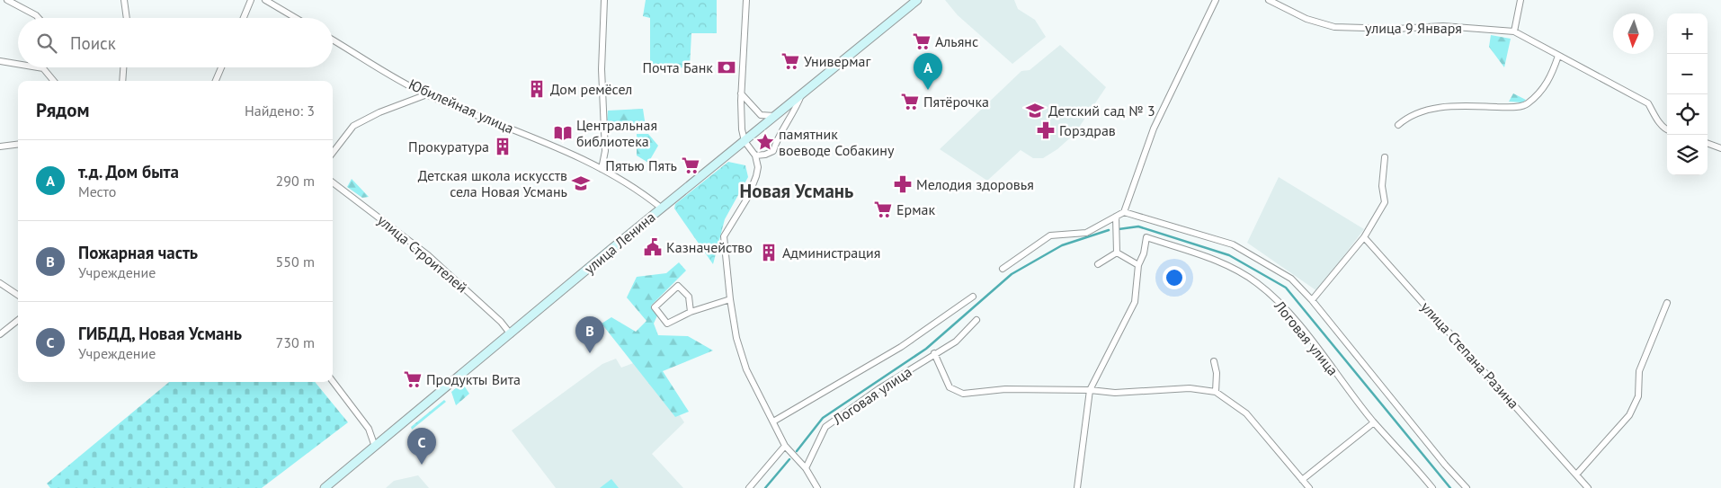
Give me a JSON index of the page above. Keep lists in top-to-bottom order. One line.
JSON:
{"streets":{"main road":["улица Ленина"],"street":["улица 9 Января","Юбилейная улица","улица Строителей","Логовая улица","улица Степана Разина"]},"crossings":[["Юбилейная улица","улица Ленина"],["улица Ленина","улица Строителей"]],"districts":["Новая Усмань"],"places":{"supermarket":["Альянс","Универмаг","Пятёрочка","Пятью Пять","Ермак","Продукты Вита"],"bank":["Почта Банк"],"building":["Дом ремёсел","Прокуратура","Администрация"],"school or university":["Детский сад № 3","Детская школа искусств села Новая Усмань"],"pharmacy":["Горздрав","Мелодия здоровья"],"library":["Центральная библиотека"],"place":["памятник воеводе Собакину"],"public building":["Казначейство"]},"north":"bottom","page":{"map_buttons":["+","−"],"search":"Поиск","pins":["A","B","C"],"heading":["Рядом","Найдено: 3"],"list":[{"mark":"A","name":"т.д. Дом быта","note":"Место","value":"290 m"},{"mark":"B","name":"Пожарная часть","note":"Учреждение","value":"550 m"},{"mark":"C","name":"ГИБДД, Новая Усмань","note":"Учреждение","value":"730 m"}]}}
